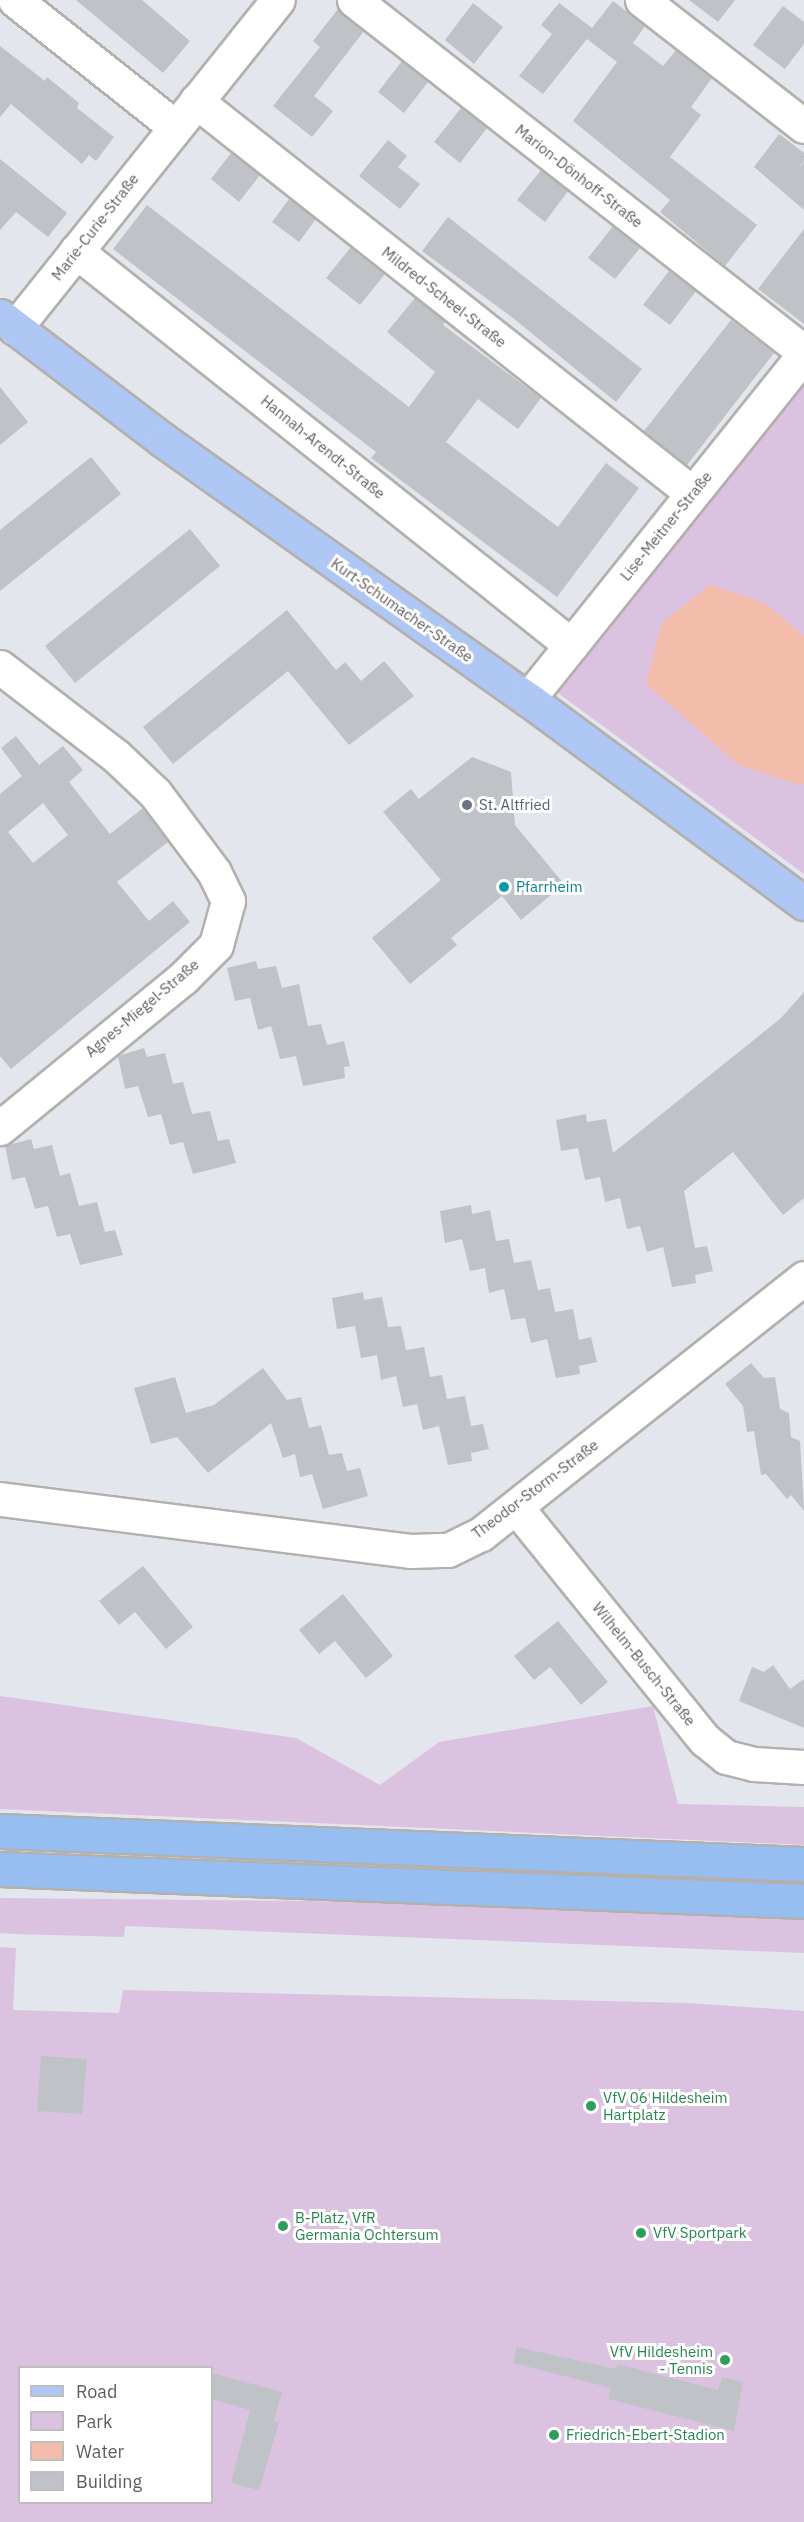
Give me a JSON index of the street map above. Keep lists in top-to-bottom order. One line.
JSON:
{"streets":{"main road":["Kurt-Schumacher-Straße"],"street":["Marion-Dönhoff-Straße","Marie-Curie-Straße","Mildred-Scheel-Straße","Hannah-Arendt-Straße","Lise-Meitner-Straße","Agnes-Miegel-Straße","Theodor-Storm-Straße","Wilhelm-Busch-Straße"]},"crossings":[["Marion-Dönhoff-Straße","Lise-Meitner-Straße"],["Marie-Curie-Straße","Mildred-Scheel-Straße"],["Marie-Curie-Straße","Hannah-Arendt-Straße"],["Marie-Curie-Straße","Kurt-Schumacher-Straße"],["Mildred-Scheel-Straße","Lise-Meitner-Straße"],["Hannah-Arendt-Straße","Lise-Meitner-Straße"],["Lise-Meitner-Straße","Kurt-Schumacher-Straße"],["Theodor-Storm-Straße","Wilhelm-Busch-Straße"]],"places":["St. Altfried","Pfarrheim","VfV 06 Hildesheim Hartplatz","B-Platz, VfR Germania Ochtersum","VfV Sportpark","VfV Hildesheim - Tennis","Friedrich-Ebert-Stadion"],"legend":["Road","Park","Water","Building"]}
